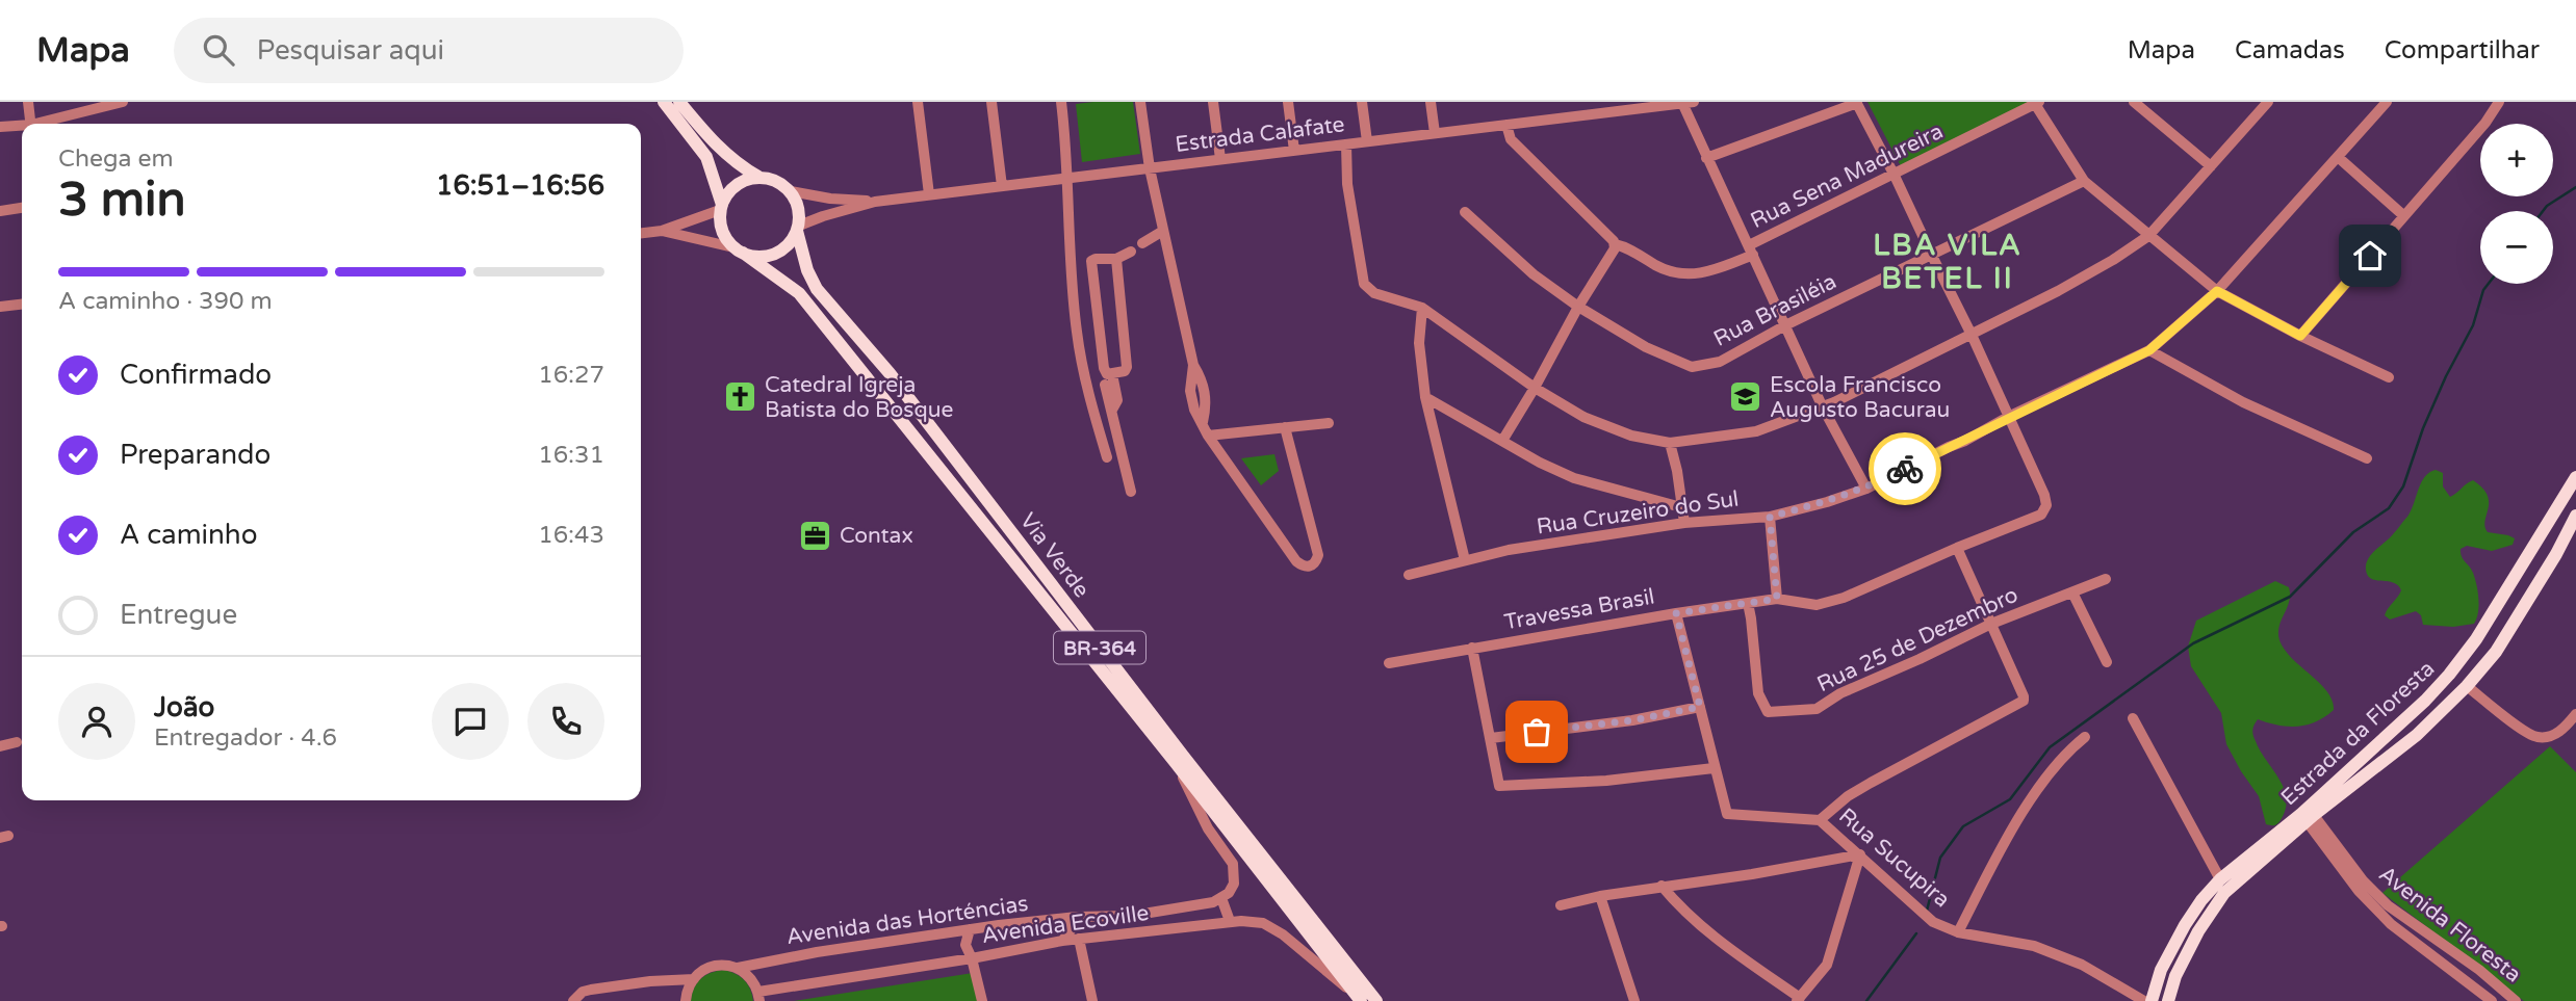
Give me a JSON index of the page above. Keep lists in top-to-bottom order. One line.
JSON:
{"streets":{"main road":["Via Verde","BR-364","Estrada da Floresta"],"street":["Estrada Calafate","Rua Sena Madureira","Rua Brasiléia","Rua Cruzeiro do Sul","Travessa Brasil","Rua 25 de Dezembro","Rua Sucupira","Avenida das Horténcias","Avenida Ecoville","Avenida Floresta"]},"crossings":[["Estrada Calafate","Rua Sena Madureira"],["Estrada Calafate","Via Verde"],["Estrada Calafate","BR-364"],["Rua Cruzeiro do Sul","Travessa Brasil"],["Via Verde","BR-364"],["Via Verde","Avenida das Horténcias"],["Via Verde","Avenida Ecoville"],["Travessa Brasil","Rua 25 de Dezembro"],["Estrada da Floresta","Avenida Floresta"]],"districts":["LBA VILA BETEL II"],"places":{"church":["Catedral Igreja Batista do Bosque"],"school or university":["Escola Francisco Augusto Bacurau"],"office":["Contax"]},"page":{"header":"Mapa","search":"Pesquisar aqui","nav":["Mapa","Camadas","Compartilhar"],"map_buttons":["+","−"],"heading":["3 min","Chega em","16:51–16:56"],"panel":["João","Entregador · 4.6"],"bar":"A caminho · 390 m","list":[["Confirmado","16:27"],["Preparando","16:31"],["A caminho","16:43"],"Entregue"]}}
